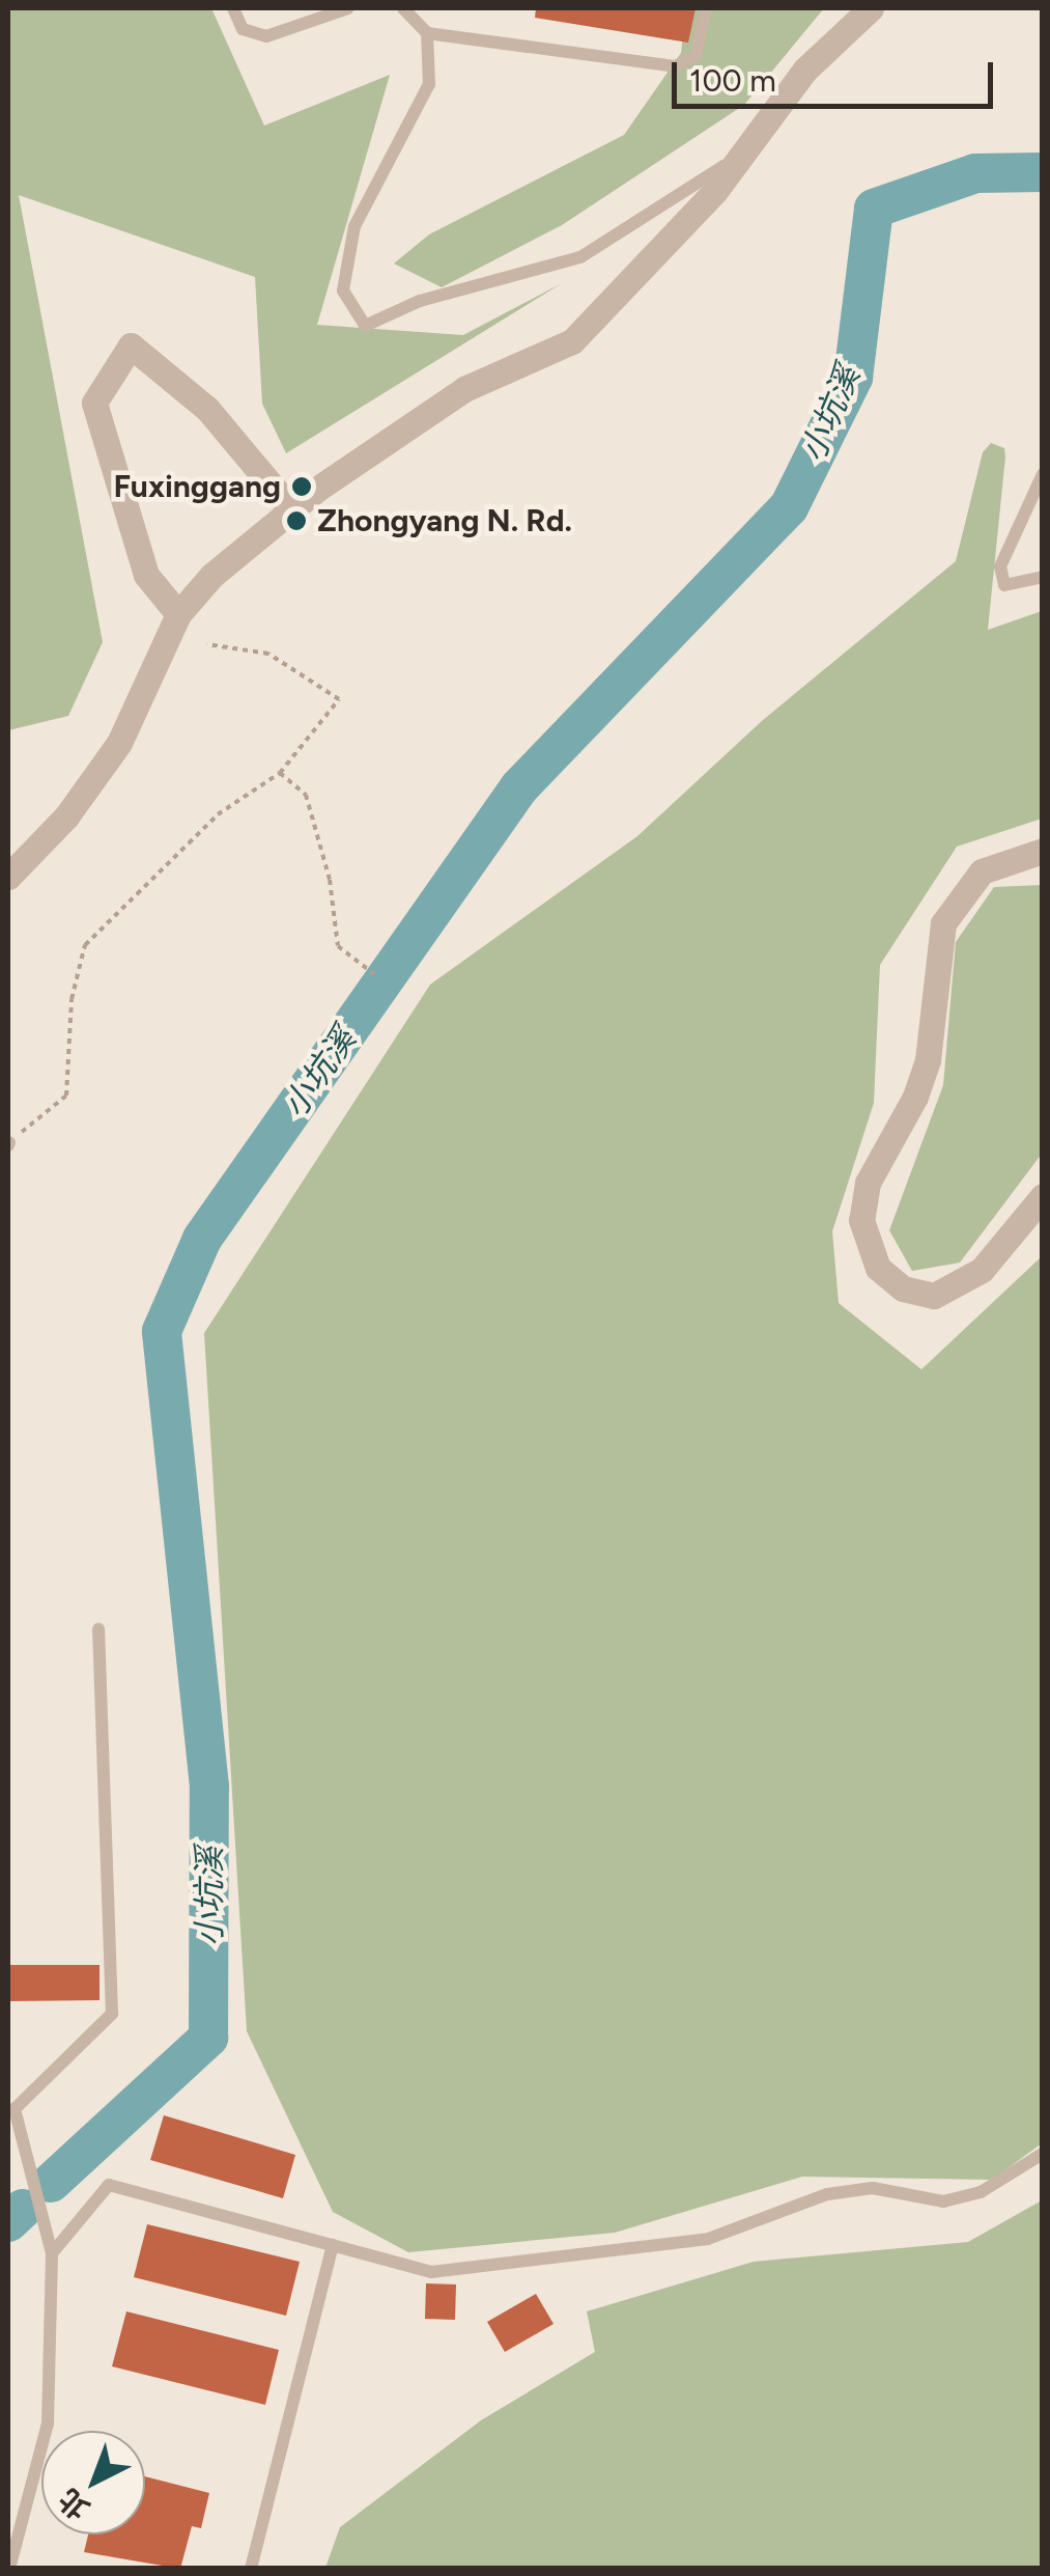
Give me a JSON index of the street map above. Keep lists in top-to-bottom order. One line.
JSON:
{"water":["小坑溪"],"places":["Fuxinggang","Zhongyang N. Rd."],"scale_bar":"100 m","north":"bottom left"}
